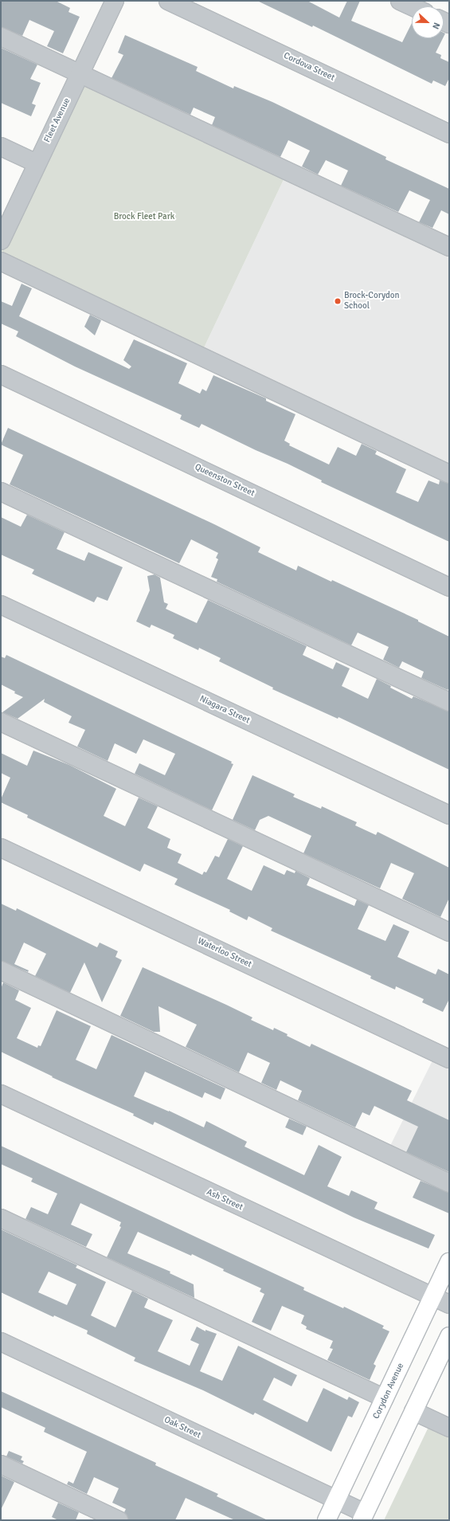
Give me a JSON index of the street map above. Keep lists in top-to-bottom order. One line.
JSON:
{"streets":{"main road":["Corydon Avenue"],"street":["Cordova Street","Fleet Avenue","Queenston Street","Niagara Street","Waterloo Street","Ash Street","Oak Street"]},"crossings":[["Ash Street","Corydon Avenue"],["Corydon Avenue","Oak Street"]],"parks":["Brock Fleet Park"],"places":["Brock-Corydon School"],"north":"right"}
